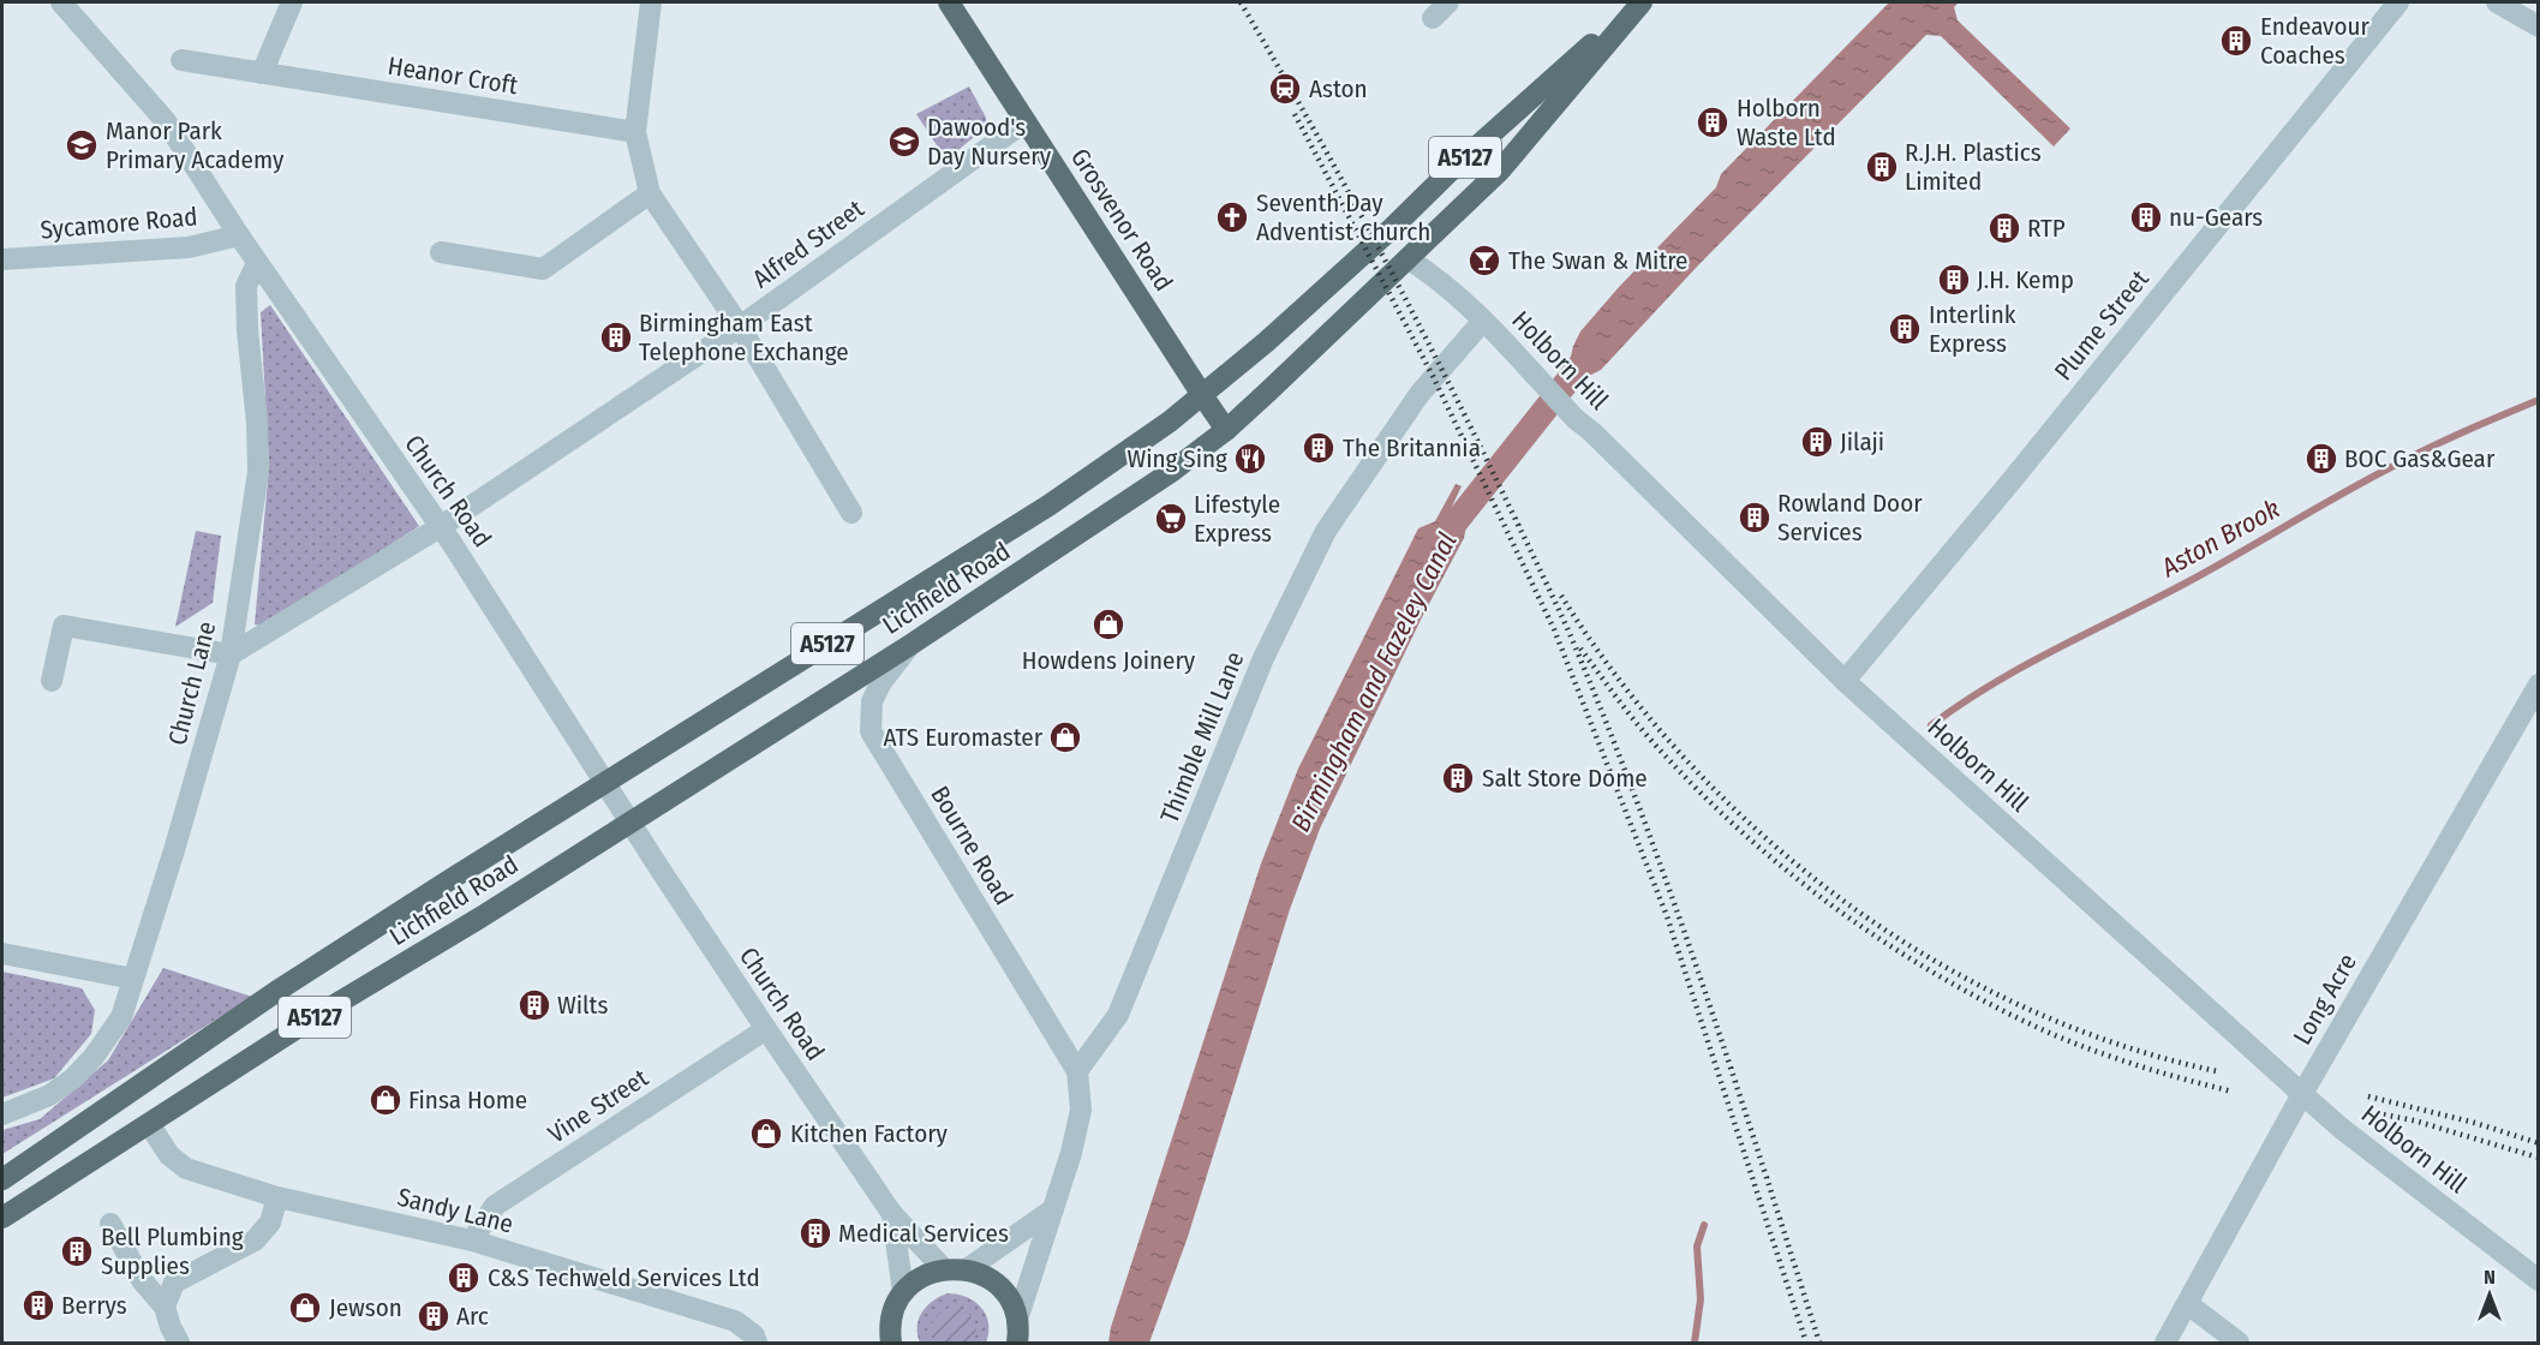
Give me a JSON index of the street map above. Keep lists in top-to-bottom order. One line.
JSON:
{"streets":{"main road":["A5127","Grosvenor Road","Lichfield Road"],"street":["Heanor Croft","Sycamore Road","Alfred Street","Plume Street","Holborn Hill","Church Road","Church Lane","Thimble Mill Lane","Bourne Road","Long Acre","Vine Street","Sandy Lane"]},"crossings":[["Grosvenor Road","Alfred Street"],["Grosvenor Road","Lichfield Road"],["Sycamore Road","Church Road"],["Alfred Street","Church Road"],["Alfred Street","Church Lane"],["Plume Street","Holborn Hill"],["Holborn Hill","Lichfield Road"],["Holborn Hill","Thimble Mill Lane"],["Holborn Hill","Long Acre"],["Church Road","Lichfield Road"],["Church Road","Church Lane"],["Church Road","Vine Street"],["Lichfield Road","Bourne Road"],["Lichfield Road","Sandy Lane"],["Thimble Mill Lane","Bourne Road"],["Vine Street","Sandy Lane"]],"water":["Aston Brook","Birmingham and Fazeley Canal"],"places":{"building":["Endeavour Coaches","Holborn Waste Ltd","R.J.H. Plastics Limited","nu-Gears","RTP","J.H. Kemp","Interlink Express","Birmingham East Telephone Exchange","Jilaji","The Britannia","BOC Gas&Gear","Rowland Door Services","Salt Store Dome","Wilts","Medical Services","Bell Plumbing Supplies","C&S Techweld Services Ltd","Berrys","Arc"],"station":["Aston"],"school or university":["Dawood's Day Nursery","Manor Park Primary Academy"],"church":["Seventh Day Adventist Church"],"bar":["The Swan & Mitre"],"restaurant":["Wing Sing"],"supermarket":["Lifestyle Express"],"shop":["Howdens Joinery","ATS Euromaster","Finsa Home","Kitchen Factory","Jewson"]},"north":"top"}
